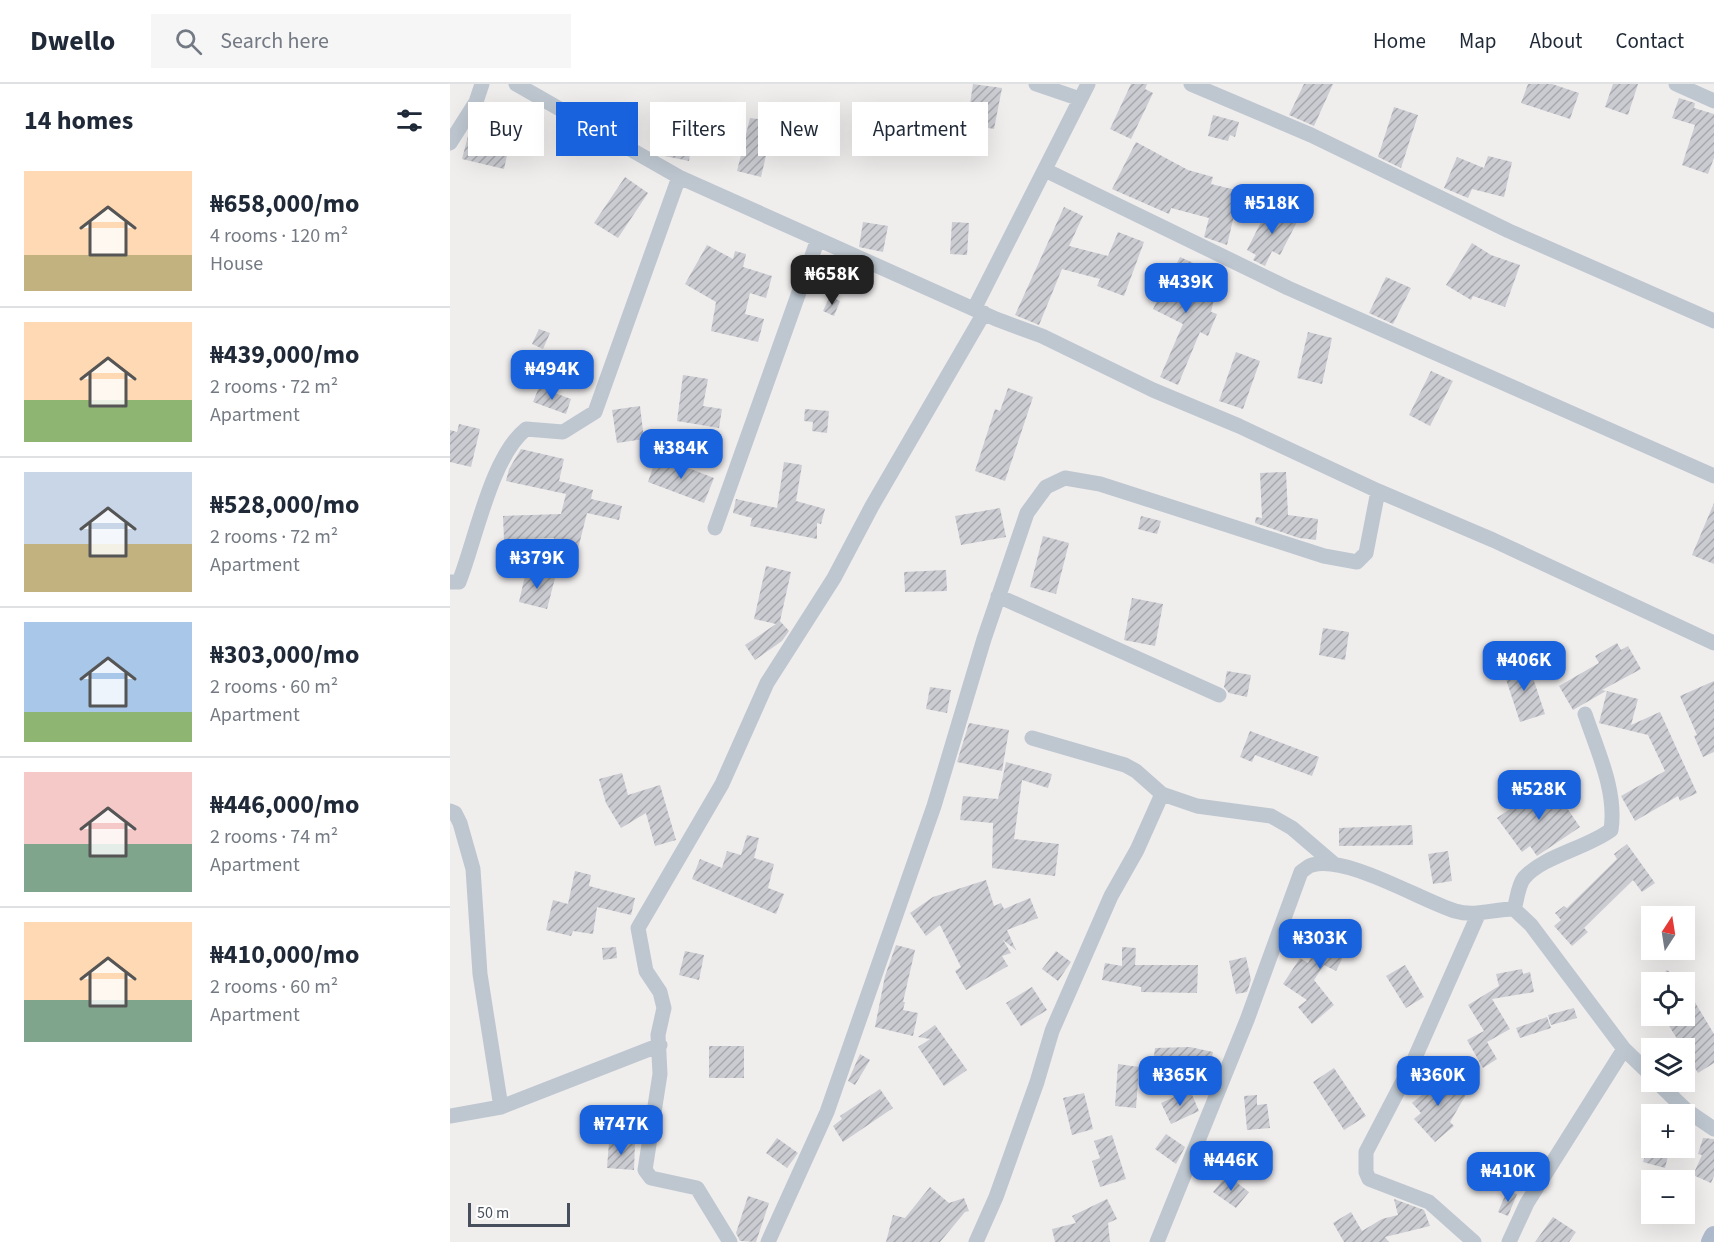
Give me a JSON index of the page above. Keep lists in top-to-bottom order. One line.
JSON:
{"scale_bar":"50 m","north":"top","page":{"header":"Dwello","search":"Search here","nav":["Home","Map","About","Contact"],"heading":"14 homes","chip":["Buy","Rent","Filters","New","Apartment"],"list":[{"name":"₦658,000/mo","note":"4 rooms · 120 m² · House"},{"name":"₦439,000/mo","note":"2 rooms · 72 m² · Apartment"},{"name":"₦528,000/mo","note":"2 rooms · 72 m² · Apartment"},{"name":"₦303,000/mo","note":"2 rooms · 60 m² · Apartment"},{"name":"₦446,000/mo","note":"2 rooms · 74 m² · Apartment"},{"name":"₦410,000/mo","note":"2 rooms · 60 m² · Apartment"}],"price":["₦518K","₦658K","₦439K","₦494K","₦384K","₦379K","₦406K","₦528K","₦303K","₦365K","₦360K","₦747K","₦446K","₦410K"],"map_buttons":["+","−"],"scale":"50 m"}}
